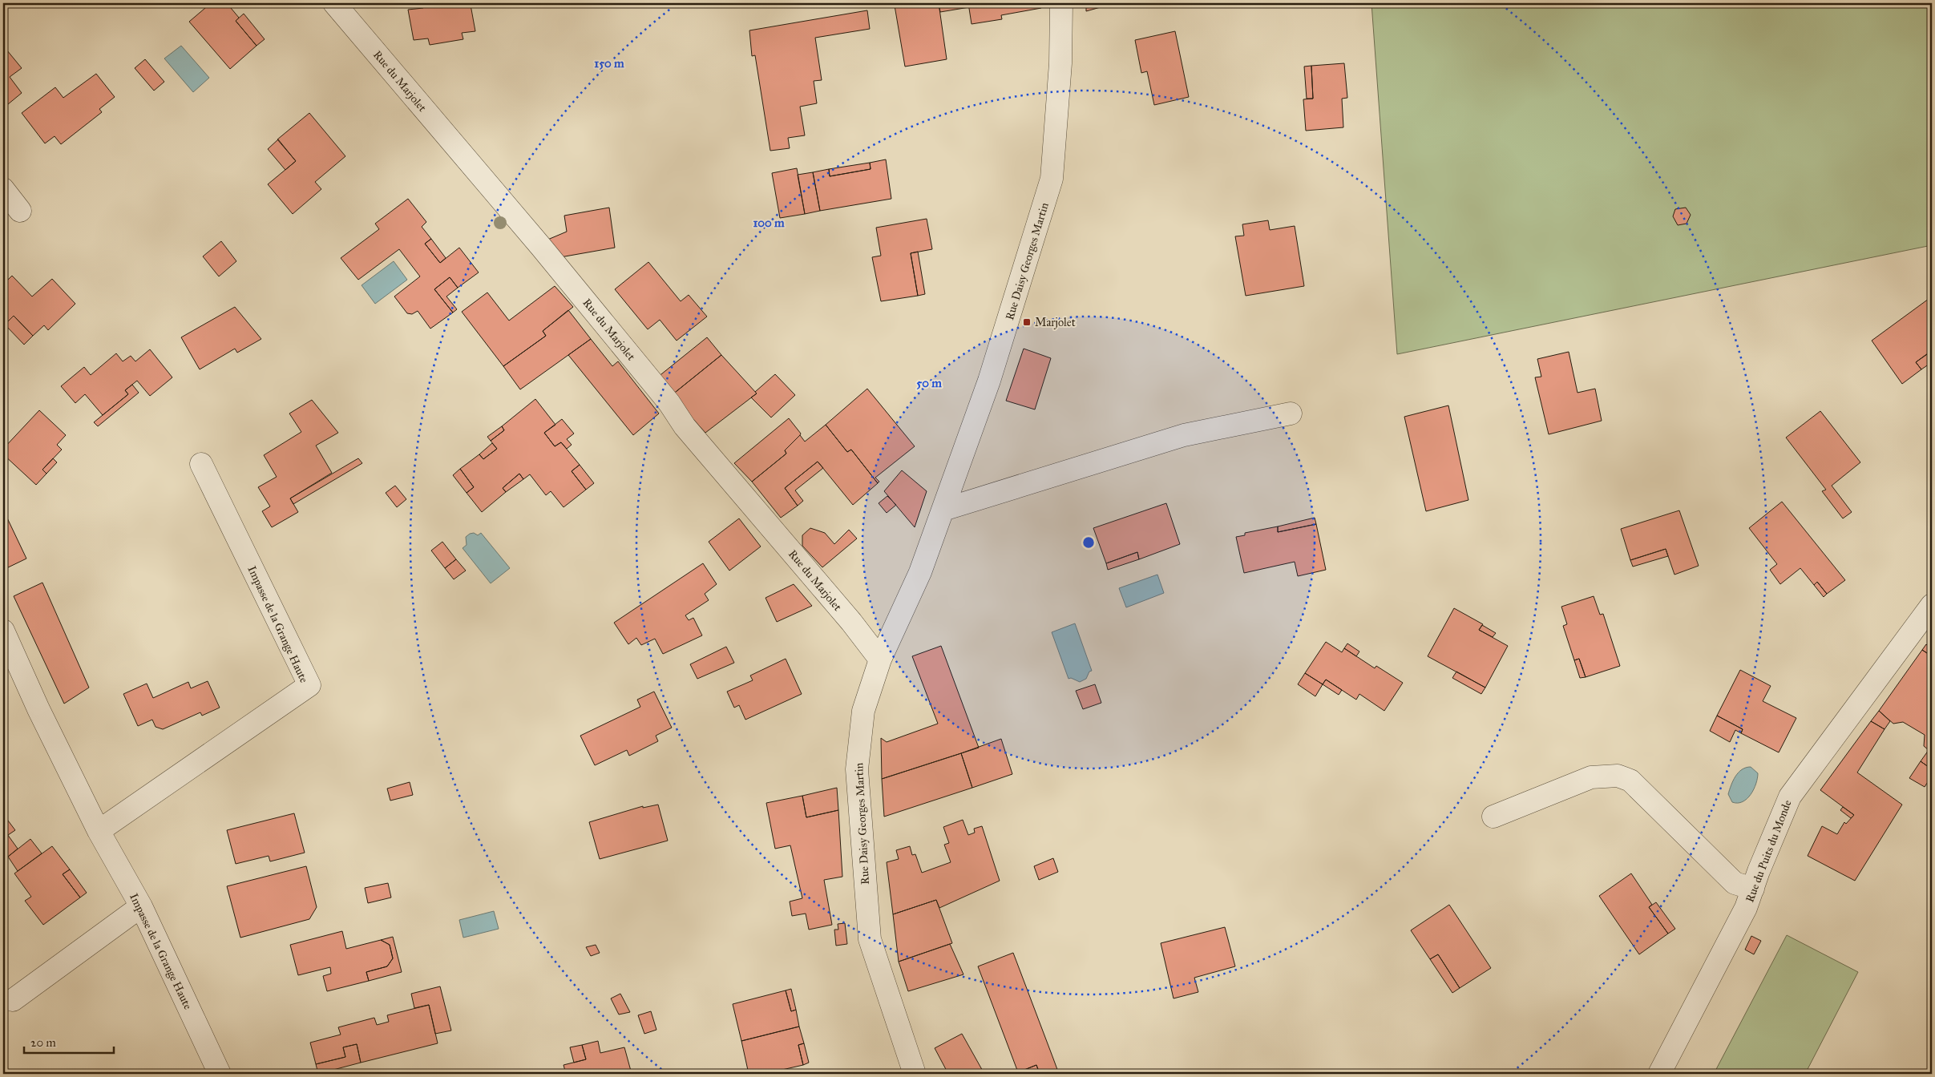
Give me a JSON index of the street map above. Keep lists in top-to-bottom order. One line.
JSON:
{"streets":{"street":["Rue du Marjolet","Rue Daisy Georges Martin","Impasse de la Grange Haute","Rue du Puits du Monde"]},"crossings":[["Rue du Marjolet","Rue Daisy Georges Martin"]],"places":{"transit":["Marjolet"]},"scale_bar":"20 m","rings":["150 m","100 m","50 m"]}
